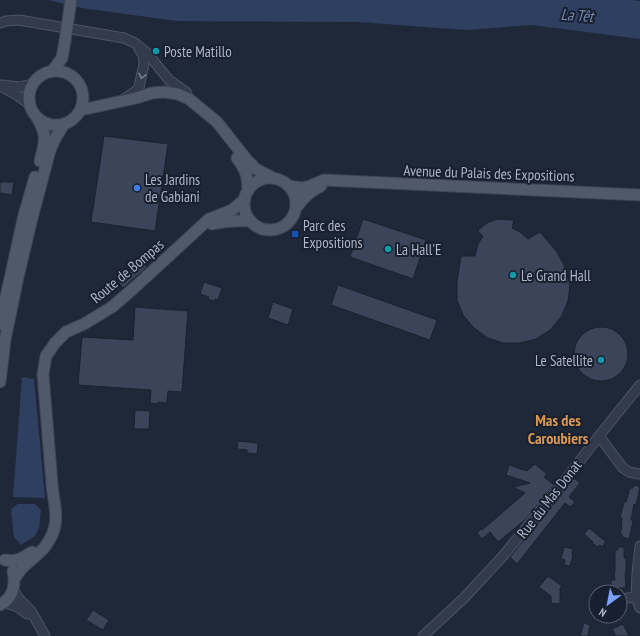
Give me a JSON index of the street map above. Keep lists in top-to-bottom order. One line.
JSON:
{"streets":{"main road":["Avenue du Palais des Expositions","Route de Bompas"],"street":["Rue du Mas Donat"]},"crossings":[["Avenue du Palais des Expositions","Route de Bompas"]],"districts":["Mas des Caroubiers"],"water":["La Têt"],"places":{"other":["Poste Matillo","Les Jardins de Gabiani","La Hall'E","Le Grand Hall","Le Satellite"],"transit":["Parc des Expositions"]},"north":"bottom left"}
